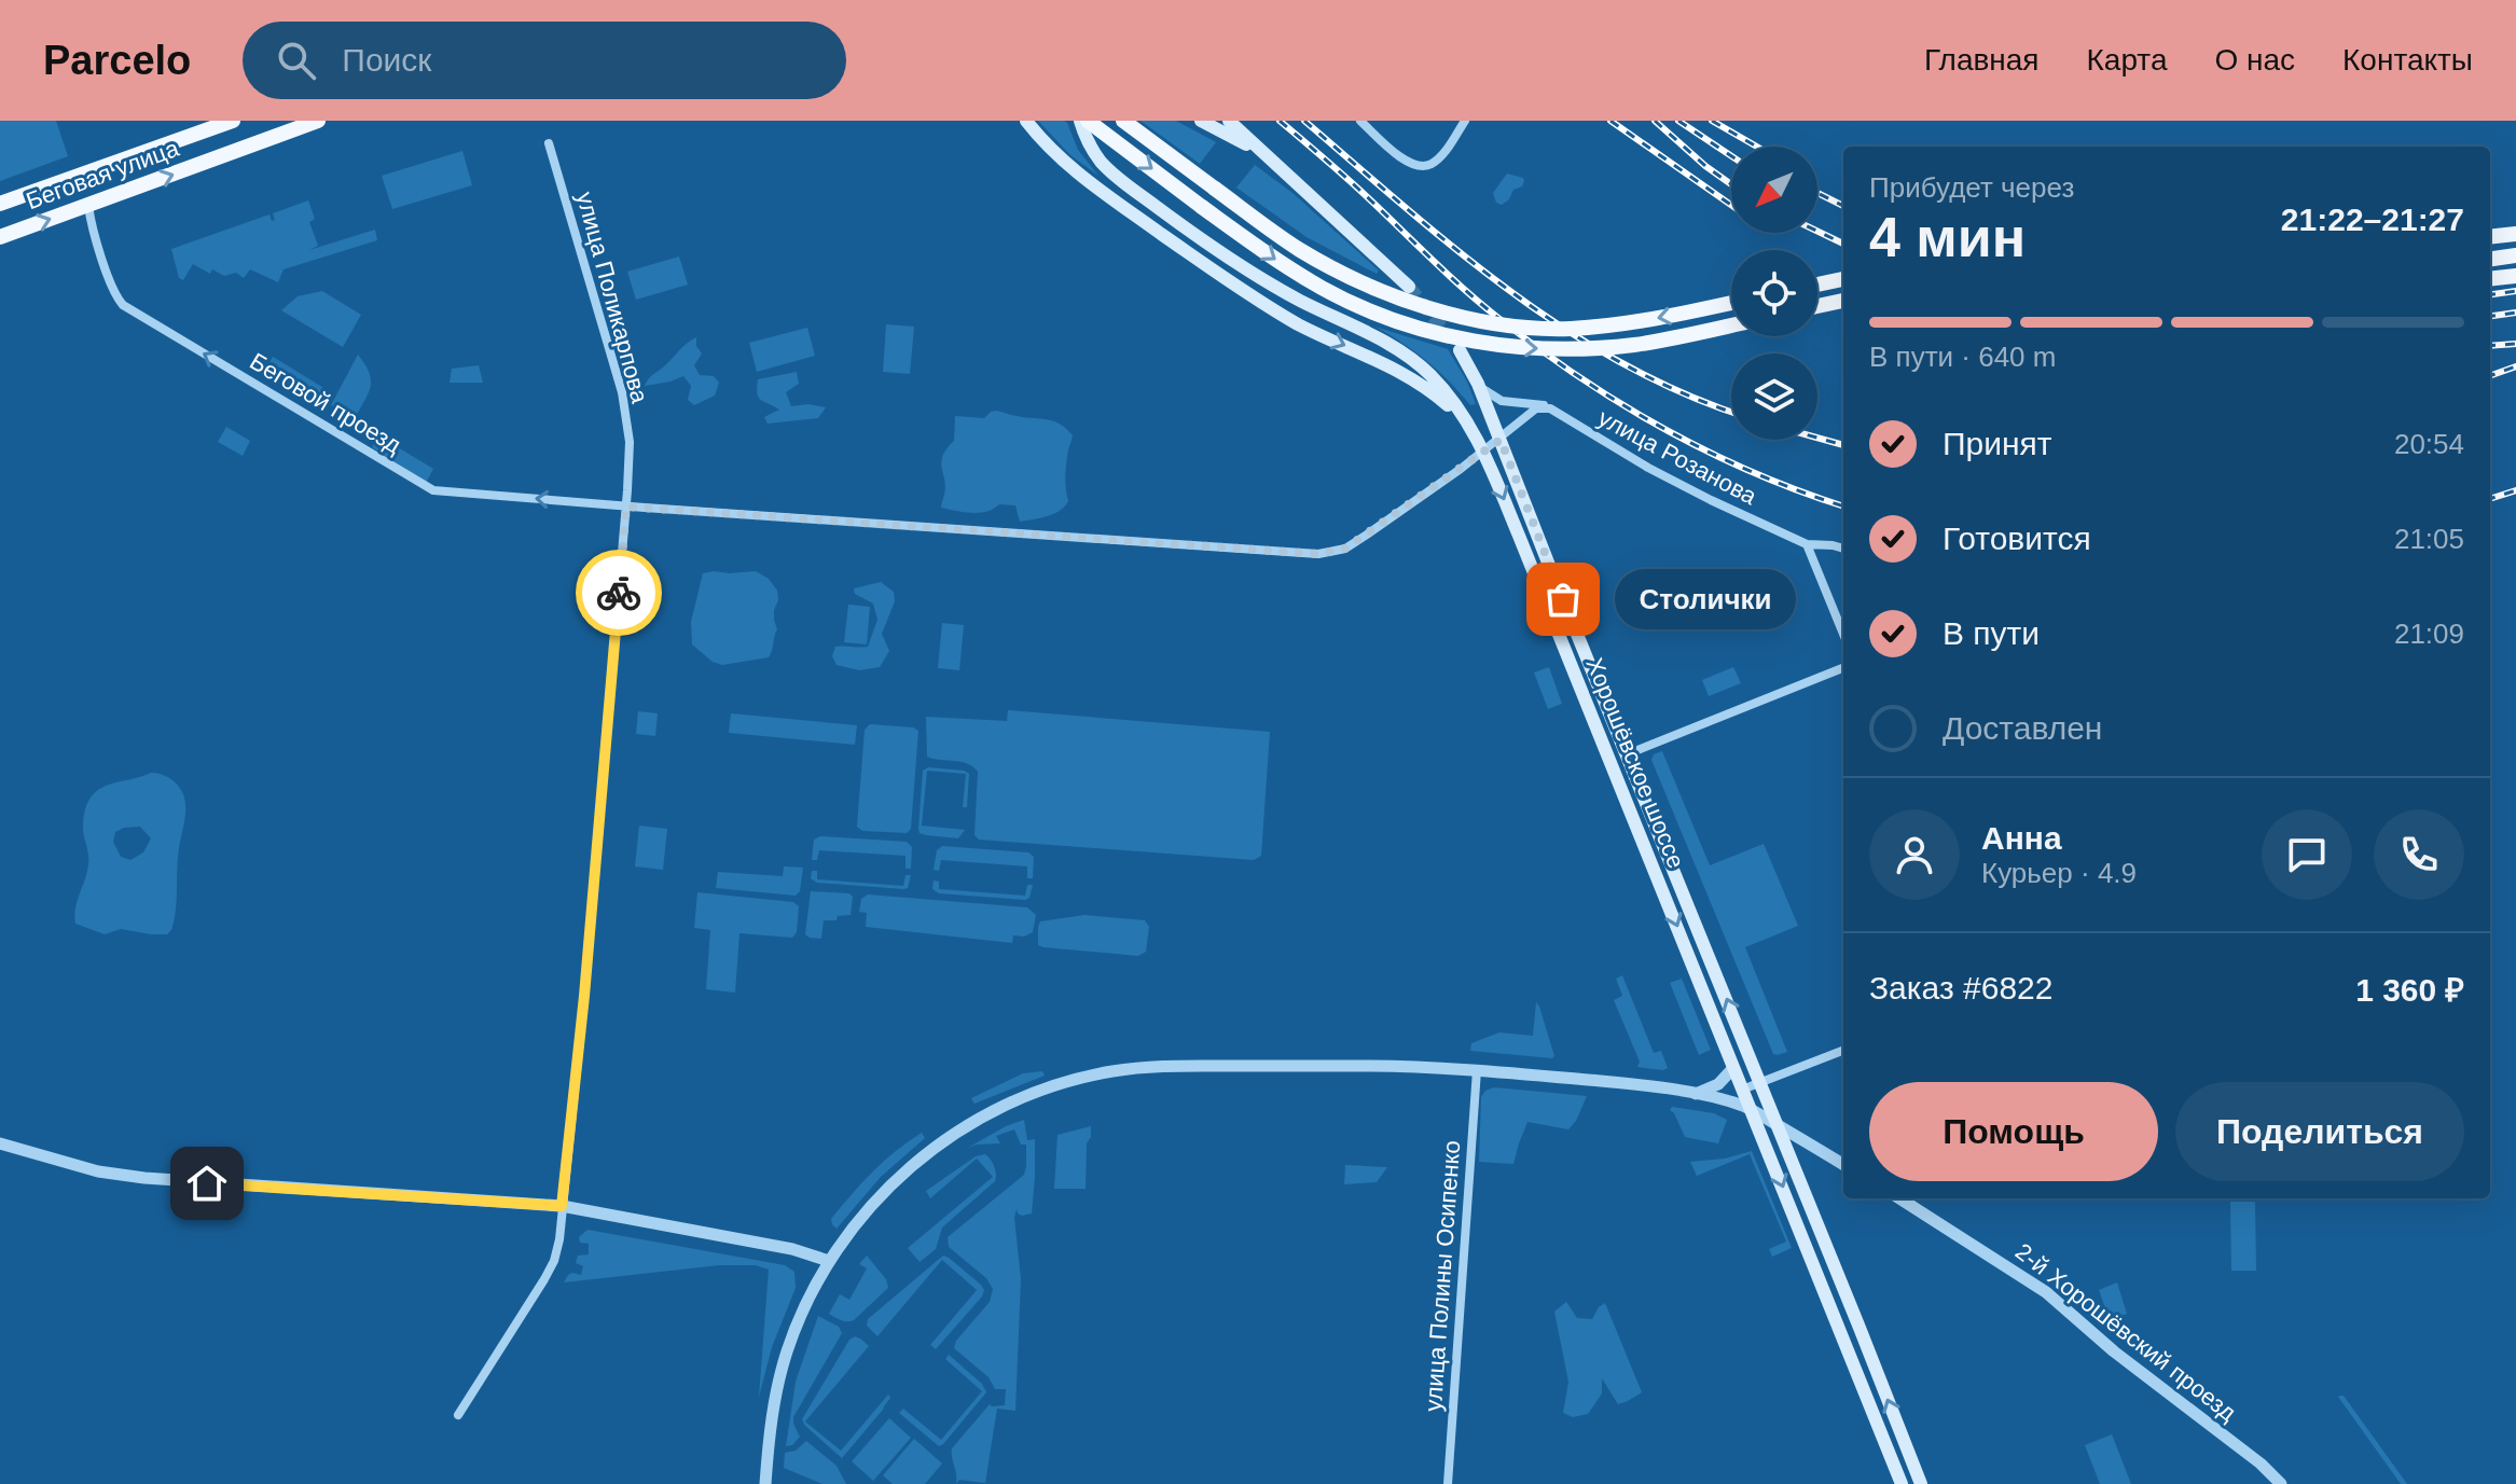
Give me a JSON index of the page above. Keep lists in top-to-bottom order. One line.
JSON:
{"streets":{"main road":["Беговая улица","Хорошёвское шоссе"],"street":["улица Поликарпова","Беговой проезд","улица Розанова","улица Полины Осипенко","2-й Хорошёвский проезд"]},"crossings":[["Беговая улица","Беговой проезд"],["улица Поликарпова","Беговой проезд"],["Беговой проезд","Хорошёвское шоссе"]],"one_way":["Беговой проезд"],"places":["Столички"],"north":"bottom left","page":{"header":"Parcelo","search":"Поиск","nav":["Главная","Карта","О нас","Контакты"],"heading":["4 мин","Прибудет через","21:22–21:27"],"panel":["Анна","Курьер · 4.9","Заказ #6822","1 360 ₽"],"bar":"В пути · 640 m","list":[["Принят","20:54"],["Готовится","21:05"],["В пути","21:09"],"Доставлен"],"bubble":"Столички","buttons":["Помощь","Поделиться"]}}
